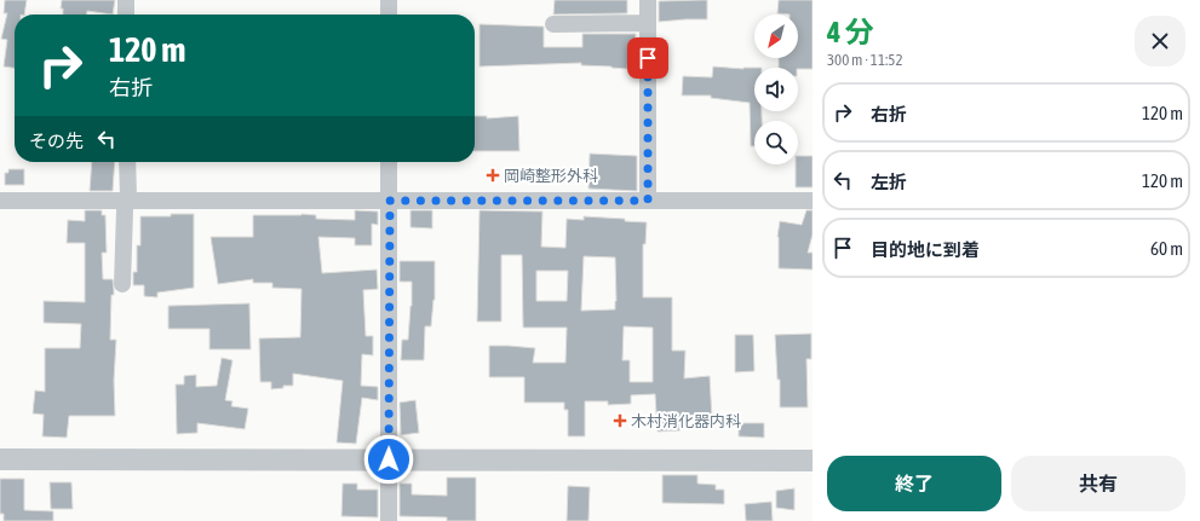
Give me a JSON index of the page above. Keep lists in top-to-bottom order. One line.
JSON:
{"places":{"health":["岡崎整形外科","木村消化器内科"]},"north":"bottom left","page":{"heading":["4 分","300 m · 11:52"],"turn":["120 m","右折"],"list":[{"name":"右折","value":"120 m"},{"name":"左折","value":"120 m"},{"name":"目的地に到着","value":"60 m"}],"then":"その先","buttons":["終了","共有"]}}
